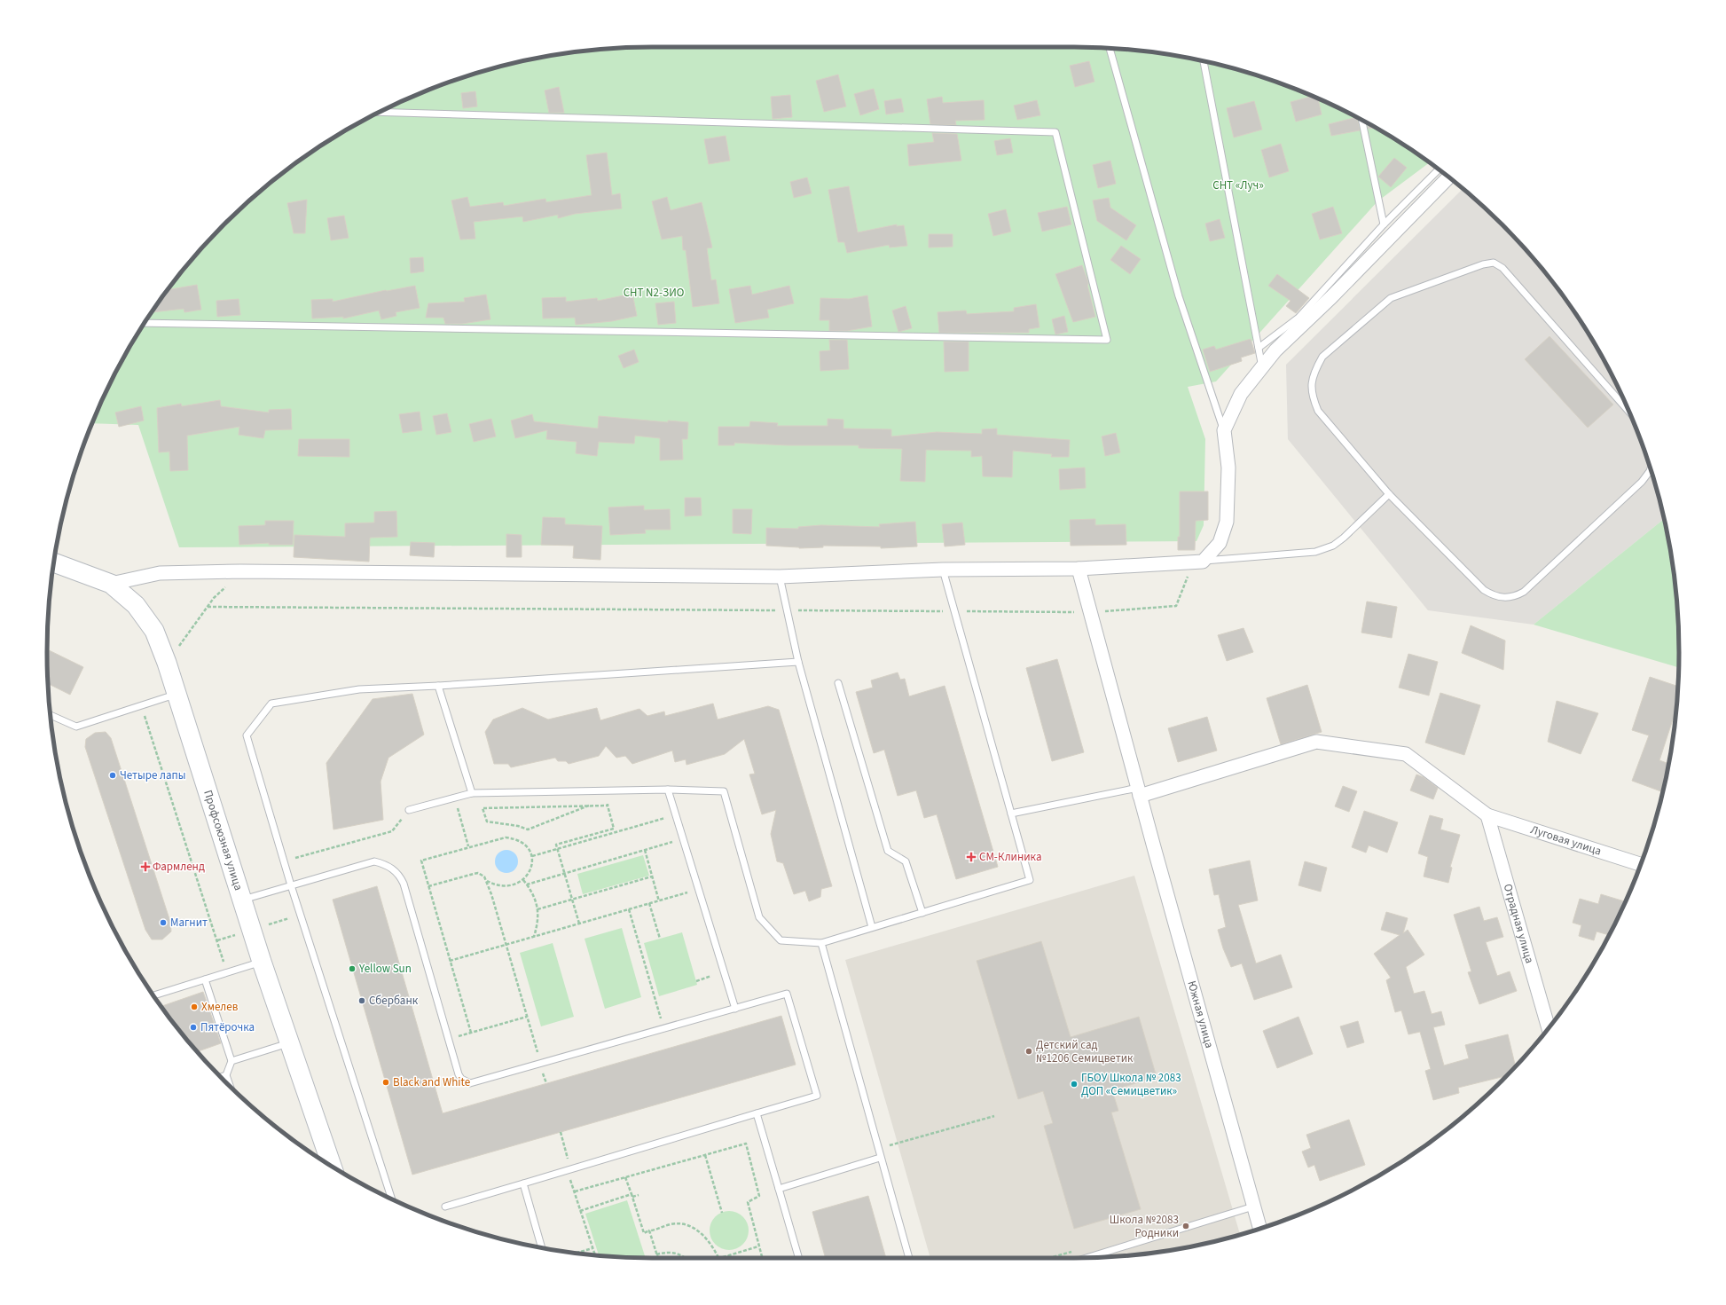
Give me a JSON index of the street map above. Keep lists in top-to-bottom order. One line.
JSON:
{"streets":{"main road":["Профсоюзная улица"],"street":["Луговая улица","Отрадная улица","Южная улица"]},"crossings":[["Луговая улица","Отрадная улица"],["Луговая улица","Южная улица"]],"parks":["СНТ «Луч»","СНТ N2-ЗИО"],"places":{"other":["Четыре лапы","Магнит","Yellow Sun","Сбербанк","Хмелев","Пятёрочка","Детский сад №1206 Семицветик","Black and White","ГБОУ Школа № 2083 ДОП «Семицветик»","Школа №2083 Родники"],"health":["СМ-Клиника","Фармленд"]}}
